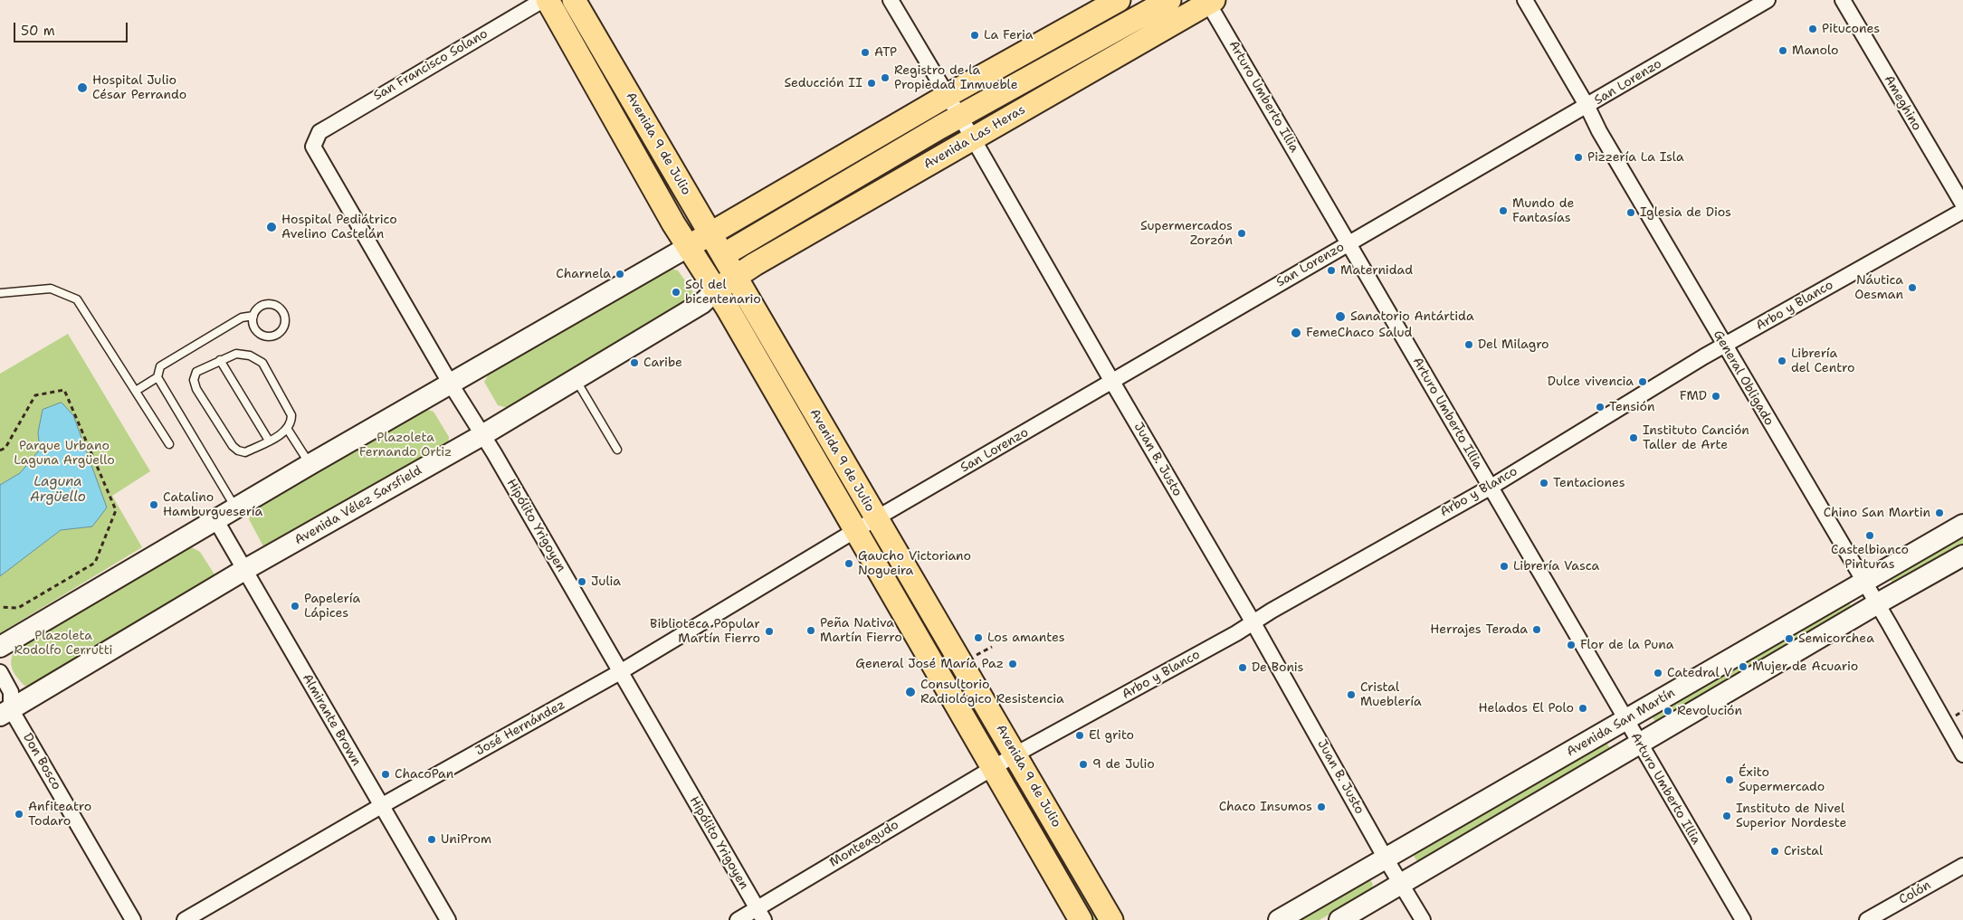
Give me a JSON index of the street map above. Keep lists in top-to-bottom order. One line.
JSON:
{"streets":{"main road":["Avenida Las Heras","Avenida 9 de Julio","Avenida Vélez Sarsfield","Avenida San Martín"],"street":["San Francisco Solano","San Lorenzo","Arturo Umberto Illia","Ameghino","Arbo y Blanco","General Obligado","Juan B. Justo","Hipólito Yrigoyen","Almirante Brown","José Hernández","Don Bosco","Monteagudo","Colón"]},"crossings":[["San Francisco Solano","Hipólito Yrigoyen"],["San Lorenzo","Arturo Umberto Illia"],["San Lorenzo","Avenida 9 de Julio"],["San Lorenzo","General Obligado"],["San Lorenzo","Juan B. Justo"],["San Lorenzo","José Hernández"],["Arturo Umberto Illia","Avenida Las Heras"],["Arturo Umberto Illia","Arbo y Blanco"],["Arturo Umberto Illia","Avenida San Martín"],["Avenida Las Heras","Avenida 9 de Julio"],["Avenida Las Heras","Juan B. Justo"],["Avenida Las Heras","Avenida Vélez Sarsfield"],["Avenida 9 de Julio","Arbo y Blanco"],["Avenida 9 de Julio","Avenida Vélez Sarsfield"],["Avenida 9 de Julio","José Hernández"],["Avenida 9 de Julio","Monteagudo"],["Arbo y Blanco","General Obligado"],["Arbo y Blanco","Juan B. Justo"],["Arbo y Blanco","Monteagudo"],["General Obligado","Avenida San Martín"],["Juan B. Justo","Avenida San Martín"],["Avenida Vélez Sarsfield","Hipólito Yrigoyen"],["Avenida Vélez Sarsfield","Almirante Brown"],["Avenida Vélez Sarsfield","Don Bosco"],["Hipólito Yrigoyen","José Hernández"],["Hipólito Yrigoyen","Monteagudo"],["Almirante Brown","José Hernández"]],"water":["Laguna Argüello"],"parks":["Plazoleta Fernando Ortiz","Parque Urbano Laguna Argüello","Plazoleta Rodolfo Cerrutti"],"places":["Pitucones","La Feria","Manolo","ATP","Registro de la Propiedad Inmueble","Seducción II","Hospital Julio César Perrando","Pizzería La Isla","Mundo de Fantasías","Iglesia de Dios","Hospital Pediátrico Avelino Castelán","Supermercados Zorzón","Maternidad","Charnela","Náutica Oesman","Sol del bicentenario","Sanatorio Antártida","FemeChaco Salud","Del Milagro","Librería del Centro","Caribe","Dulce vivencia","FMD","Tensión","Instituto Canción Taller de Arte","Tentaciones","Catalino Hamburguesería","Chino San Martin","Castelbianco Pinturas","Gaucho Victoriano Nogueira","Librería Vasca","Julia","Papelería Lápices","Herrajes Terada","Peña Nativa Martín Fierro","Biblioteca Popular Martín Fierro","Los amantes","Semicorchea","Flor de la Puna","General José María Paz","Mujer de Acuario","De Bonis","Catedral V","Consultorio Radiológico Resistencia","Cristal Mueblería","Helados El Polo","Revolución","El grito","9 de Julio","ChacoPan","Éxito Supermercado","Chaco Insumos","Anfiteatro Todaro","Instituto de Nivel Superior Nordeste","UniProm","Cristal"],"scale_bar":"50 m"}
